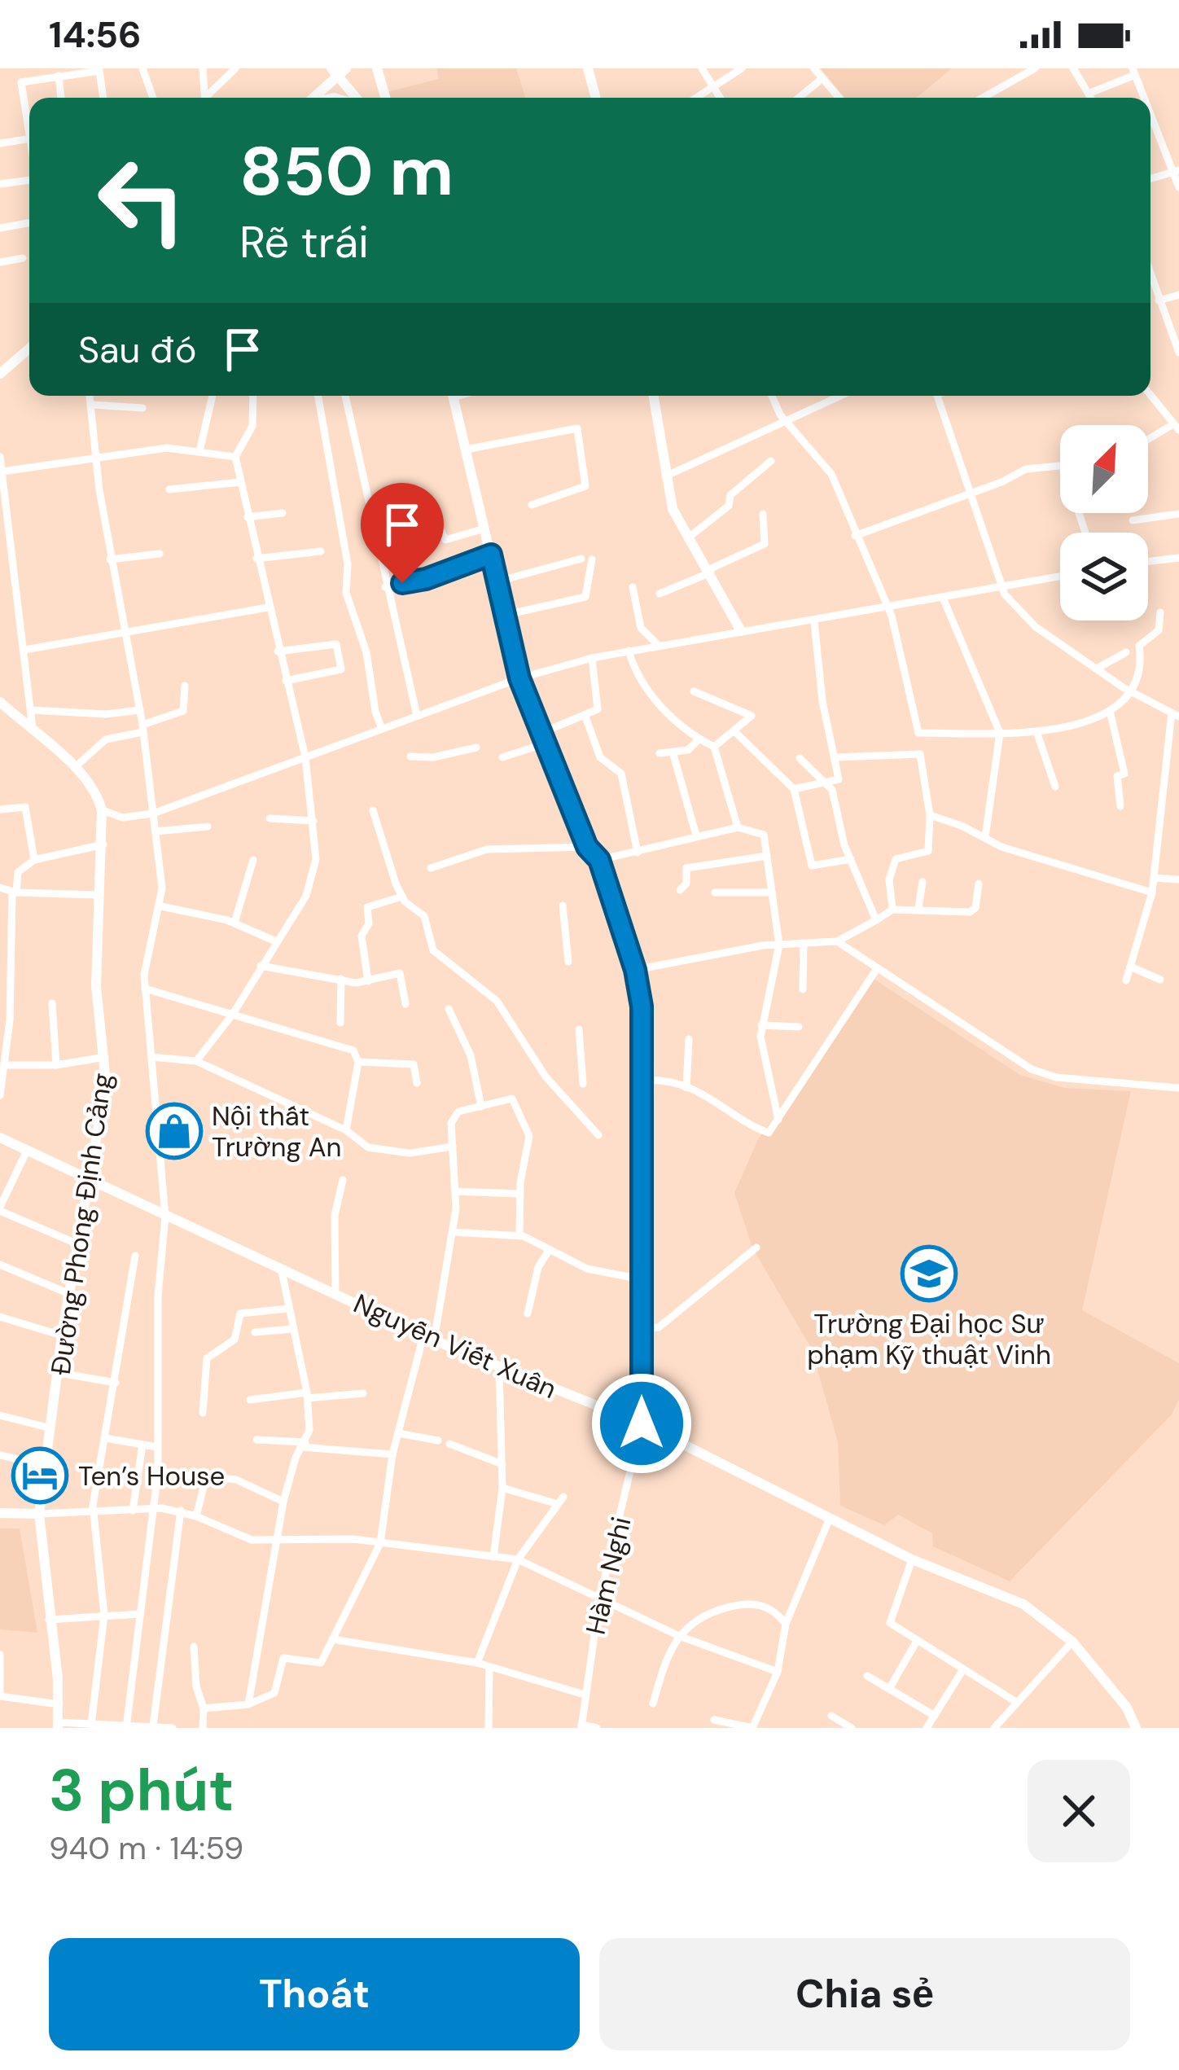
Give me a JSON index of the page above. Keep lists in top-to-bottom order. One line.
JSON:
{"streets":{"street":["Đường Phong Định Cảng","Nguyễn Viết Xuân","Hàm Nghi"]},"crossings":[["Đường Phong Định Cảng","Nguyễn Viết Xuân"],["Nguyễn Viết Xuân","Hàm Nghi"]],"places":{"shop":["Nội thất Trường An"],"school or university":["Trường Đại học Sư phạm Kỹ thuật Vinh"],"hotel":["Ten’s House"]},"north":"top right","page":{"status":"14:56","turn":["850 m","Rẽ trái"],"then":"Sau đó","heading":["3 phút","940 m · 14:59"],"buttons":["Thoát","Chia sẻ"]}}
